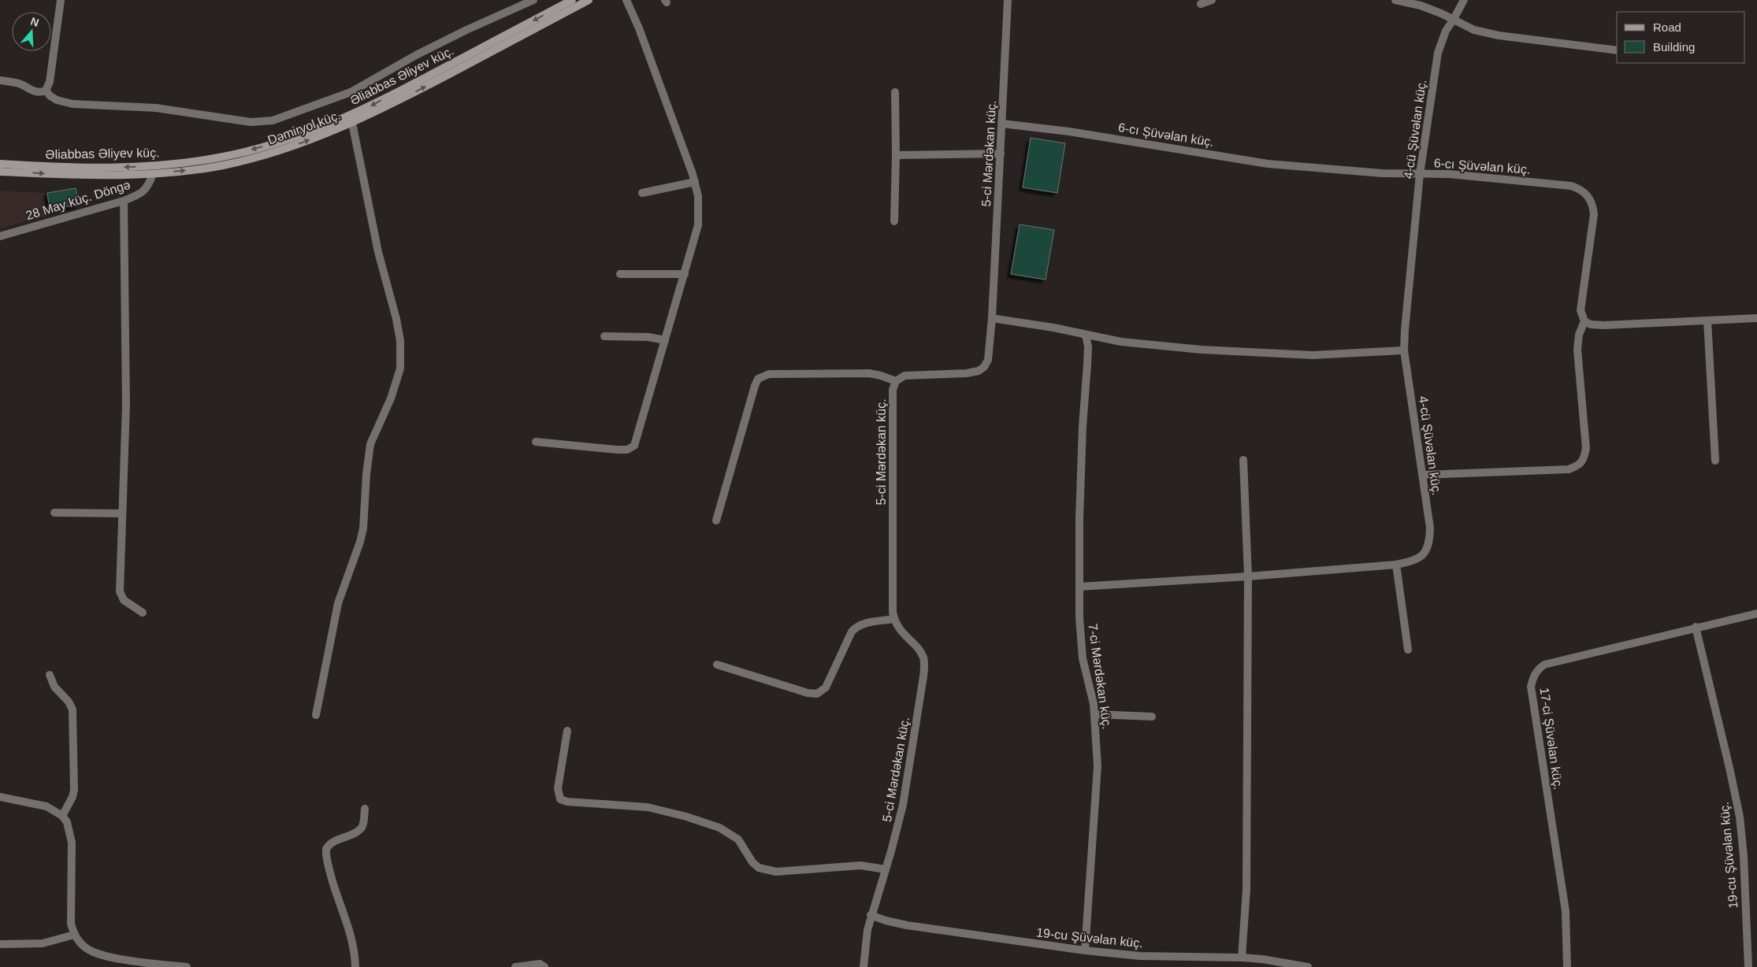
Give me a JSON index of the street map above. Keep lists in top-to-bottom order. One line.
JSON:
{"streets":{"main road":["Əliabbas Əliyev küç.","Dəmiryol küç."],"street":["4-cü Şüvəlan küç.","6-cı Şüvəlan küç.","5-ci Mərdəkan küç.","28 May küç. Döngə","7-ci Mərdəkan küç.","17-ci Şüvəlan küç.","19-cu Şüvəlan küç."]},"crossings":[["Dəmiryol küç.","28 May küç. Döngə"],["4-cü Şüvəlan küç.","6-cı Şüvəlan küç."],["4-cü Şüvəlan küç.","7-ci Mərdəkan küç."],["6-cı Şüvəlan küç.","5-ci Mərdəkan küç."],["5-ci Mərdəkan küç.","19-cu Şüvəlan küç."],["7-ci Mərdəkan küç.","19-cu Şüvəlan küç."],["17-ci Şüvəlan küç.","19-cu Şüvəlan küç."]],"one_way":["Əliabbas Əliyev küç."],"legend":["Road","Building"],"north":"top"}
